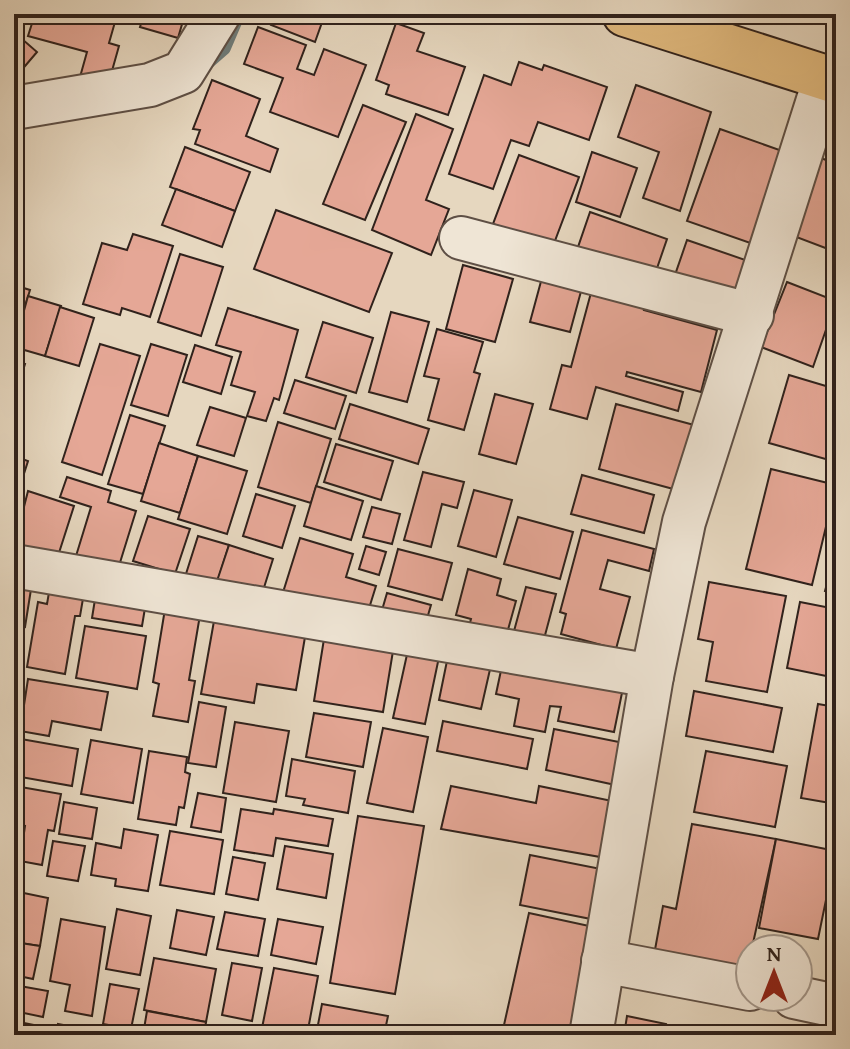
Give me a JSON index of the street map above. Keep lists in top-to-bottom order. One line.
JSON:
{"north":"top"}
